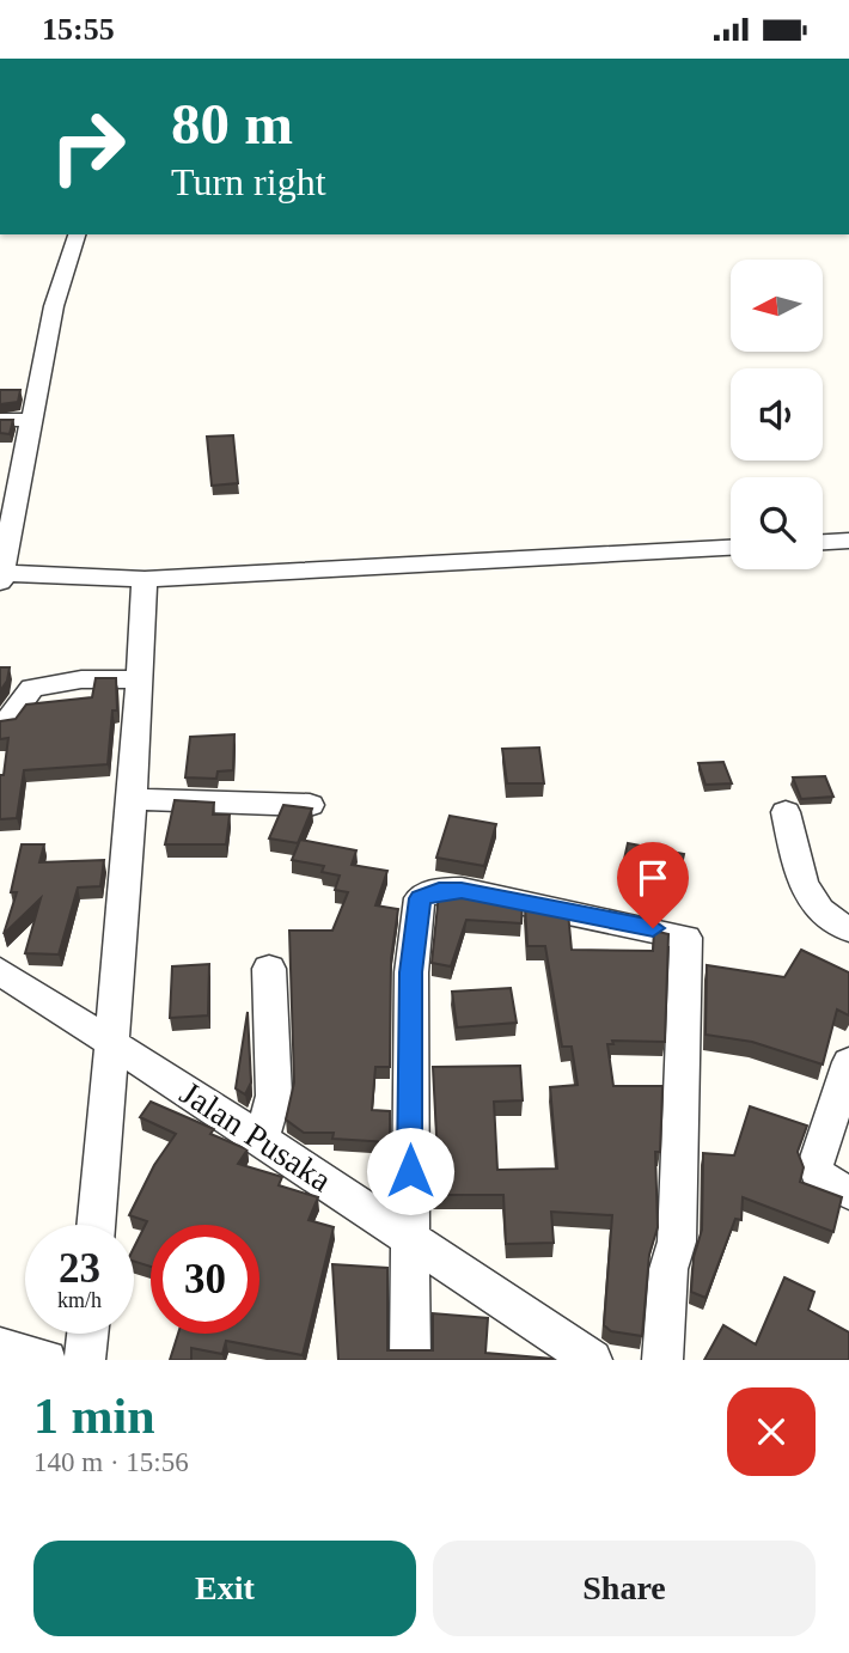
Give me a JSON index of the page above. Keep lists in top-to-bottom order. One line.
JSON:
{"streets":{"street":["Jalan Pusaka"]},"north":"left","page":{"status":"15:55","turn":["80 m","Turn right"],"speed":"23 km/h","limit":"30","heading":["1 min","140 m · 15:56"],"buttons":["Exit","Share"]}}
